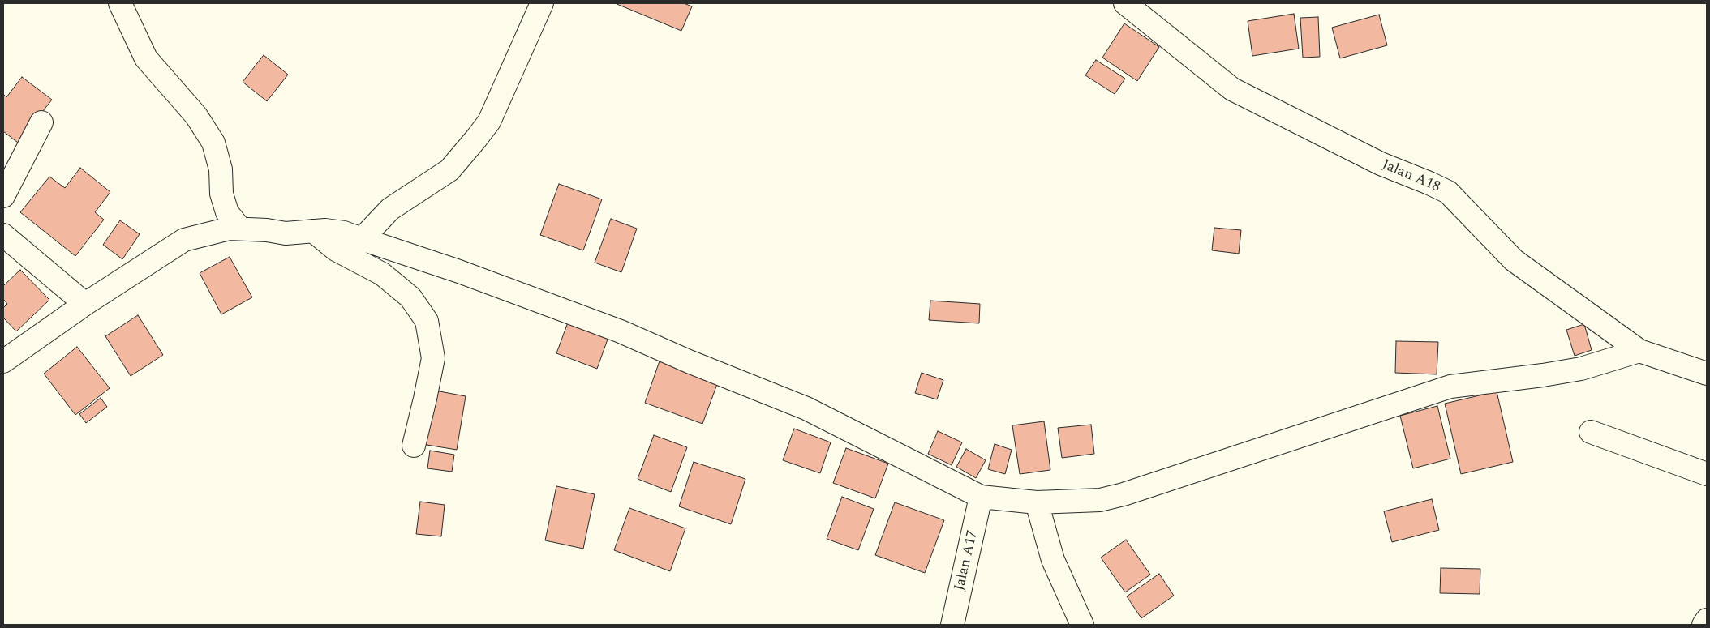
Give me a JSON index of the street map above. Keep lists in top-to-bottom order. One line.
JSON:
{"streets":{"street":["Jalan A18","Jalan A17"]}}
